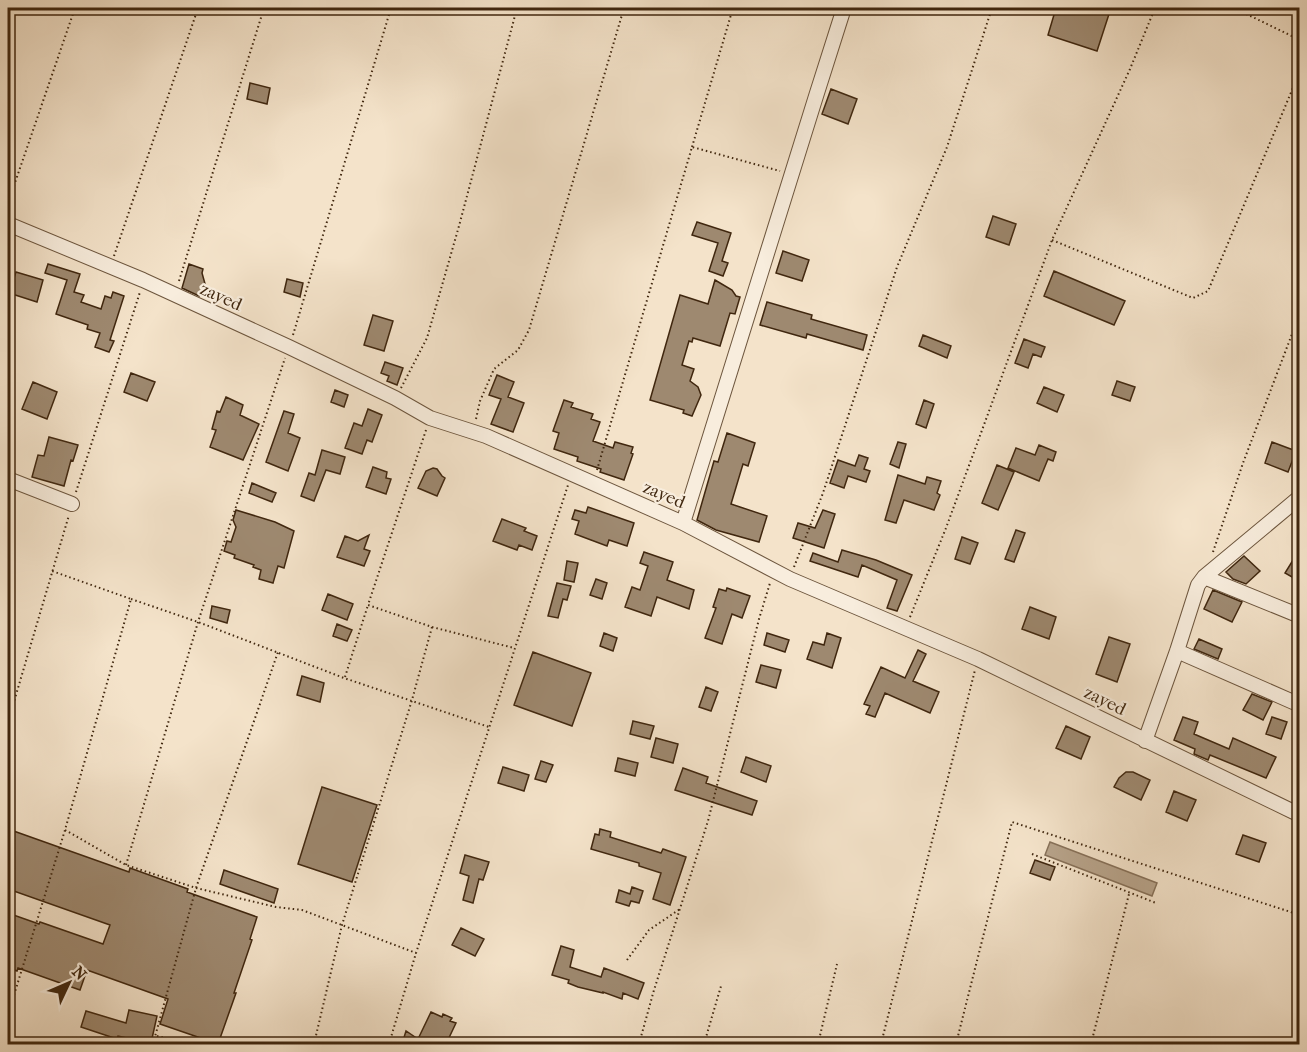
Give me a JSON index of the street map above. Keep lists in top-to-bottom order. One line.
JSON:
{"streets":{"street":["zayed"]},"north":"top right"}
